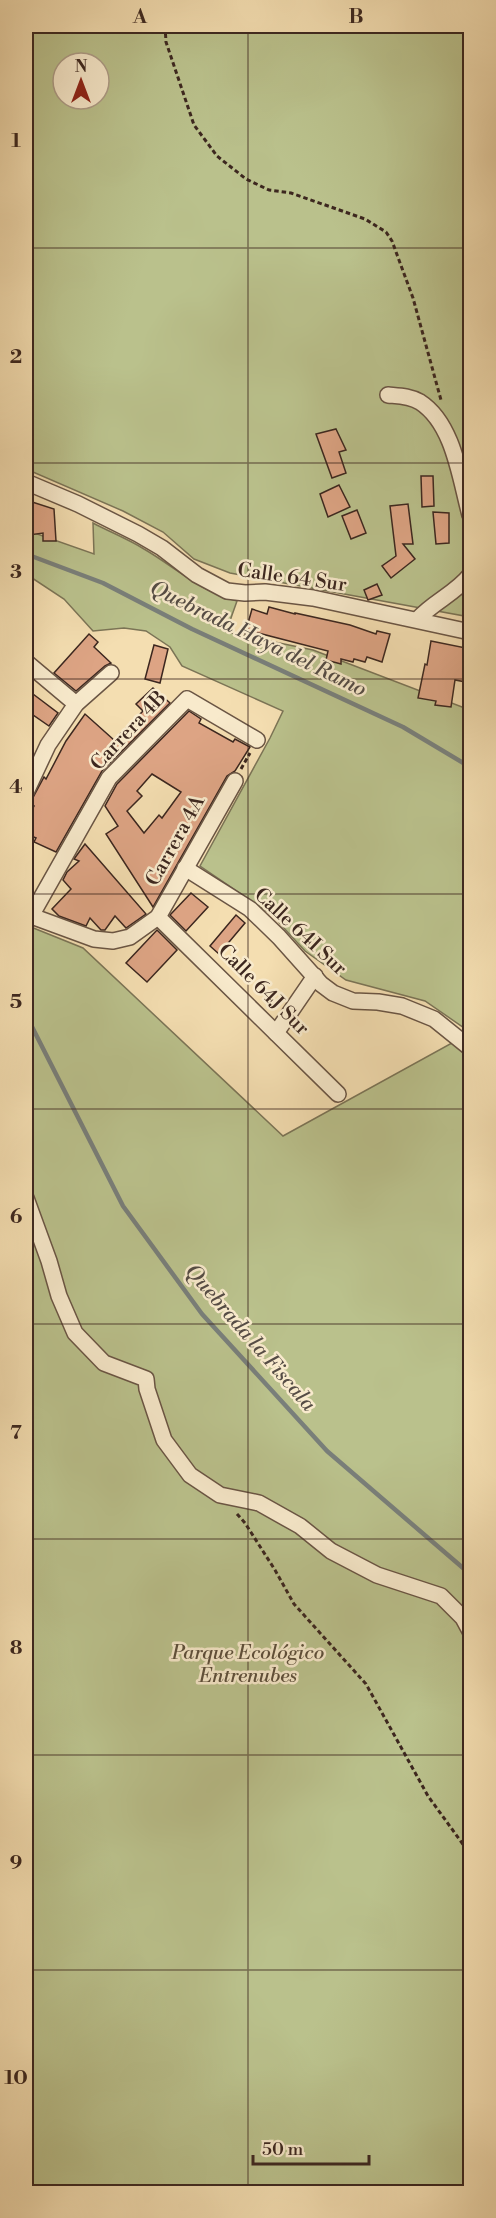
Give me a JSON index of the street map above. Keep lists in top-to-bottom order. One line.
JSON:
{"streets":{"street":["Calle 64 Sur","Carrera 4B","Carrera 4A","Calle 64I Sur","Calle 64J Sur"]},"crossings":[["Carrera 4B","Carrera 4A"],["Carrera 4A","Calle 64I Sur"],["Carrera 4A","Calle 64J Sur"]],"water":["Quebrada Haya del Ramo","Quebrada la Fiscala"],"parks":["Parque Ecológico Entrenubes"],"scale_bar":"50 m","north":"top","grid":{"columns":["A","B"],"rows":["1","2","3","4","5","6","7","8","9","10"]}}
